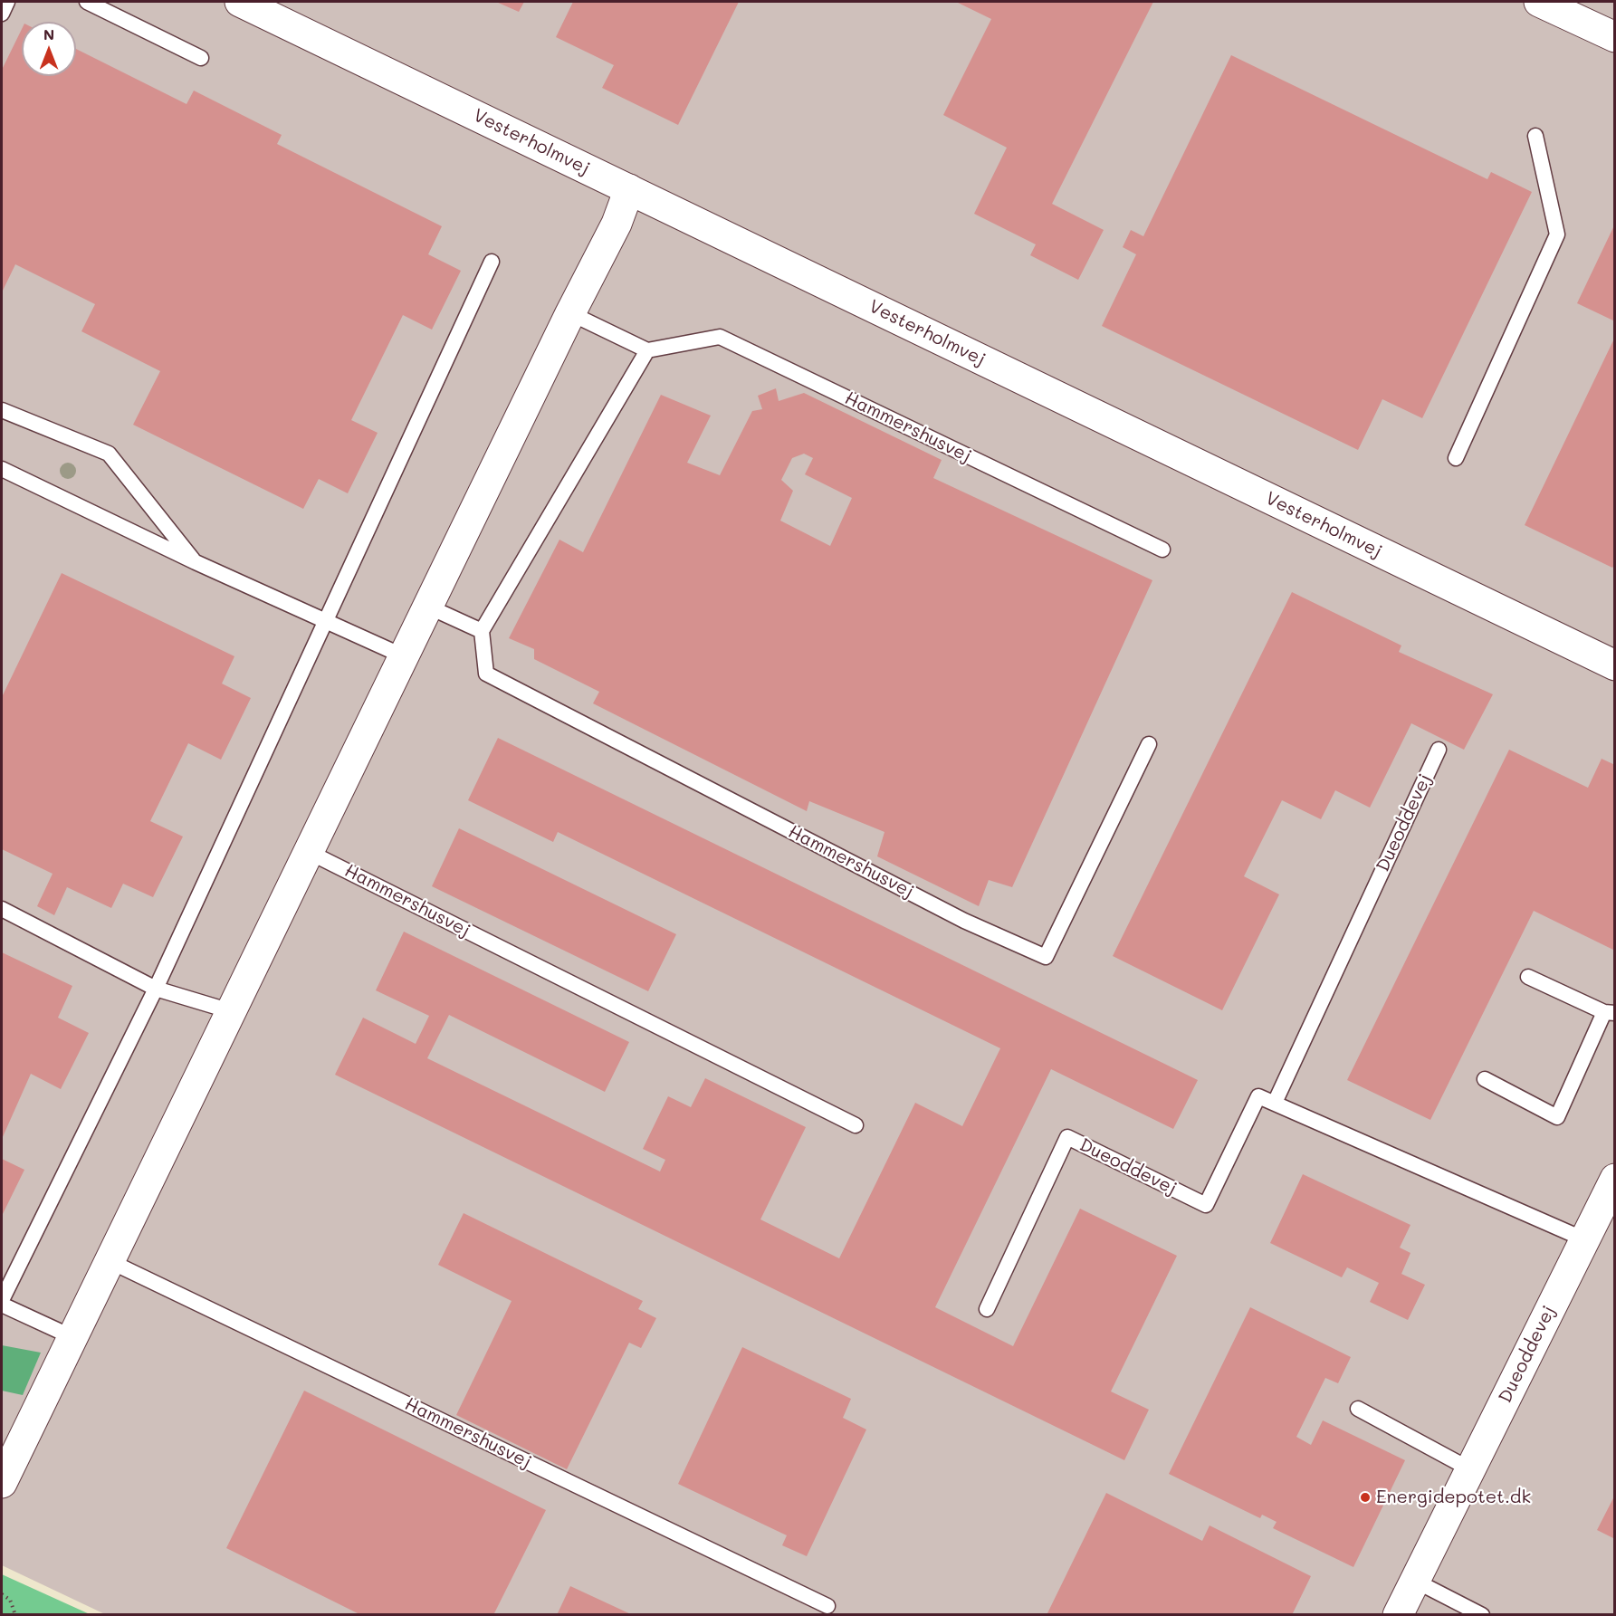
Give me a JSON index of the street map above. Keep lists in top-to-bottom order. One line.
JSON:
{"streets":{"street":["Vesterholmvej","Dueoddevej"],"lane":["Hammershusvej"]},"places":["Energidepotet.dk"],"north":"top"}
